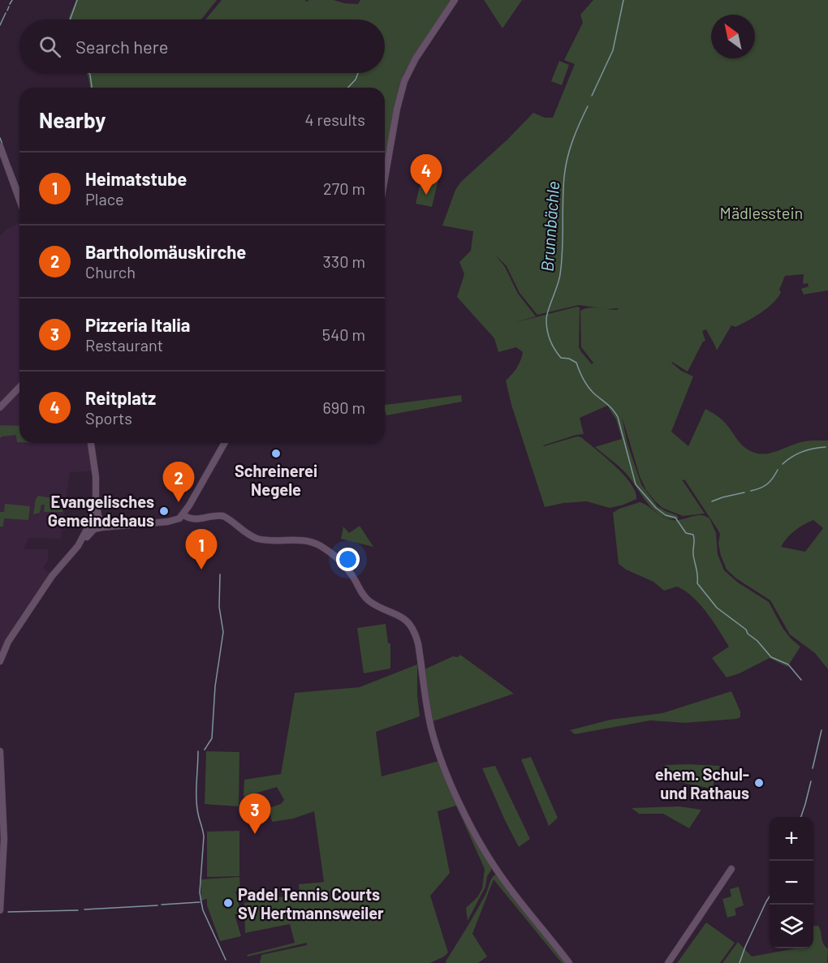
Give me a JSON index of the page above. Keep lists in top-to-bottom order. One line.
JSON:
{"water":["Brunnbächle"],"parks":["Mädlesstein"],"places":["Schreinerei Negele","Evangelisches Gemeindehaus","ehem. Schul- und Rathaus","Padel Tennis Courts SV Hertmannsweiler"],"north":"top left","page":{"search":"Search here","heading":["Nearby","4 results"],"list":[{"mark":"1","name":"Heimatstube","note":"Place","value":"270 m"},{"mark":"2","name":"Bartholomäuskirche","note":"Church","value":"330 m"},{"mark":"3","name":"Pizzeria Italia","note":"Restaurant","value":"540 m"},{"mark":"4","name":"Reitplatz","note":"Sports","value":"690 m"}],"pins":["4","2","1","3"],"map_buttons":["+","−"]}}
